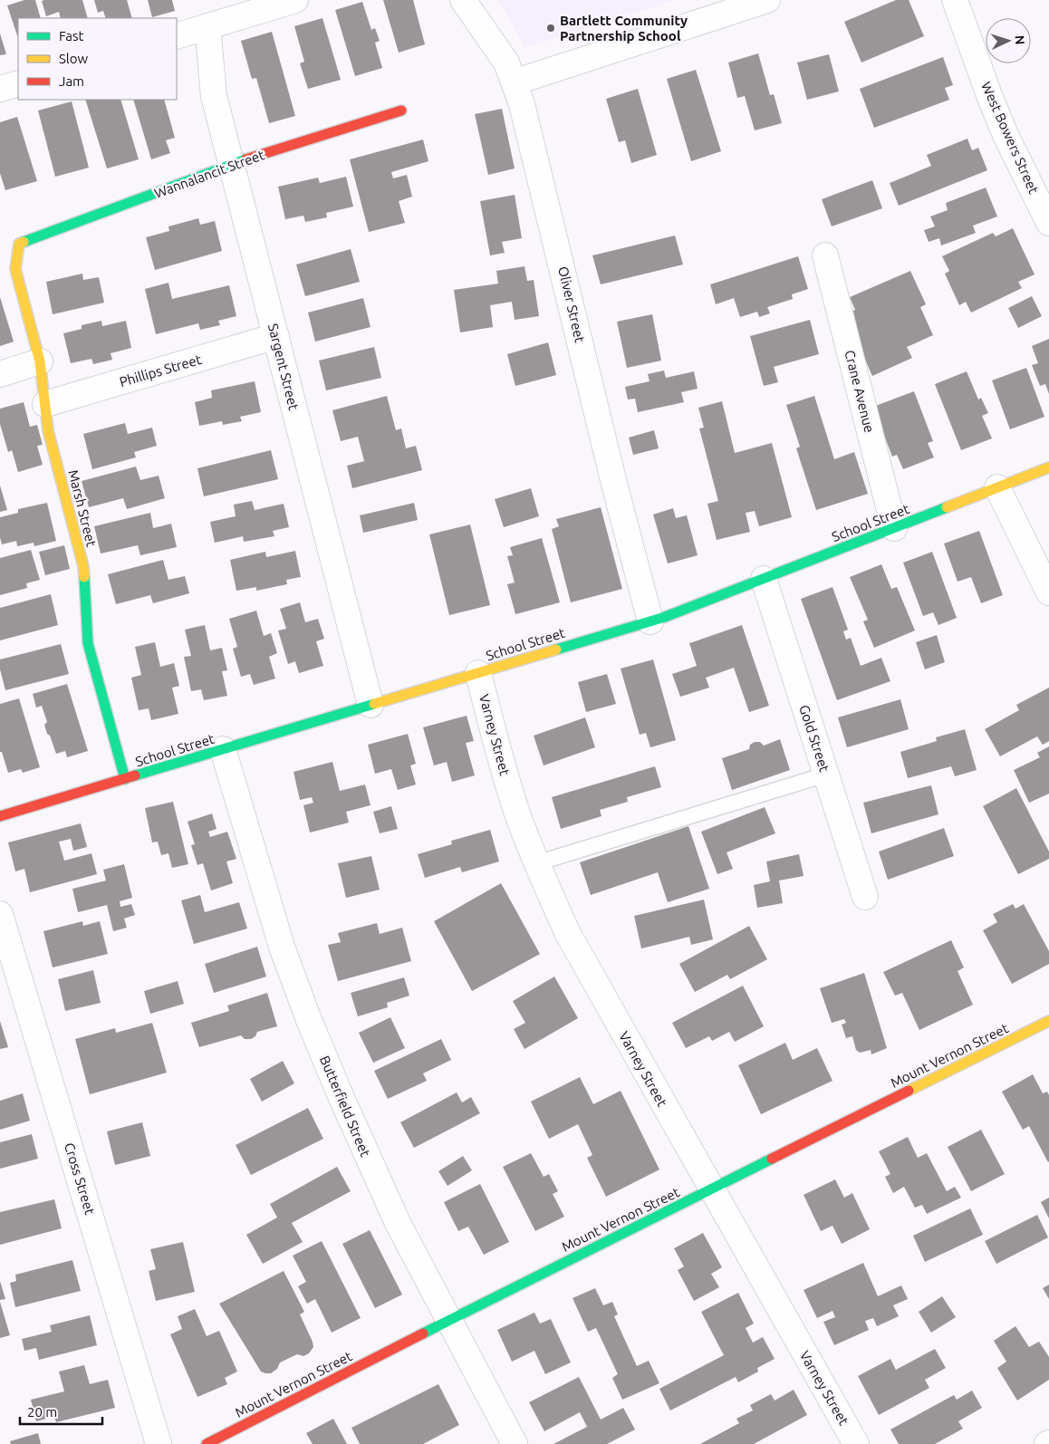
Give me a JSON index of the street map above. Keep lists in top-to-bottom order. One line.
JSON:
{"streets":{"street":["West Bowers Street","Wannalancit Street","Oliver Street","Sargent Street","Phillips Street","Crane Avenue","Marsh Street","School Street","Varney Street","Gold Street","Mount Vernon Street","Butterfield Street","Cross Street"]},"crossings":[["Wannalancit Street","Sargent Street"],["Wannalancit Street","Marsh Street"],["Oliver Street","School Street"],["Sargent Street","Phillips Street"],["Sargent Street","School Street"],["Phillips Street","Marsh Street"],["Crane Avenue","School Street"],["Marsh Street","School Street"],["School Street","Varney Street"],["School Street","Gold Street"],["School Street","Butterfield Street"],["Varney Street","Mount Vernon Street"],["Mount Vernon Street","Butterfield Street"]],"places":["Bartlett Community Partnership School"],"legend":["Fast","Slow","Jam"],"scale_bar":"20 m","north":"right"}
